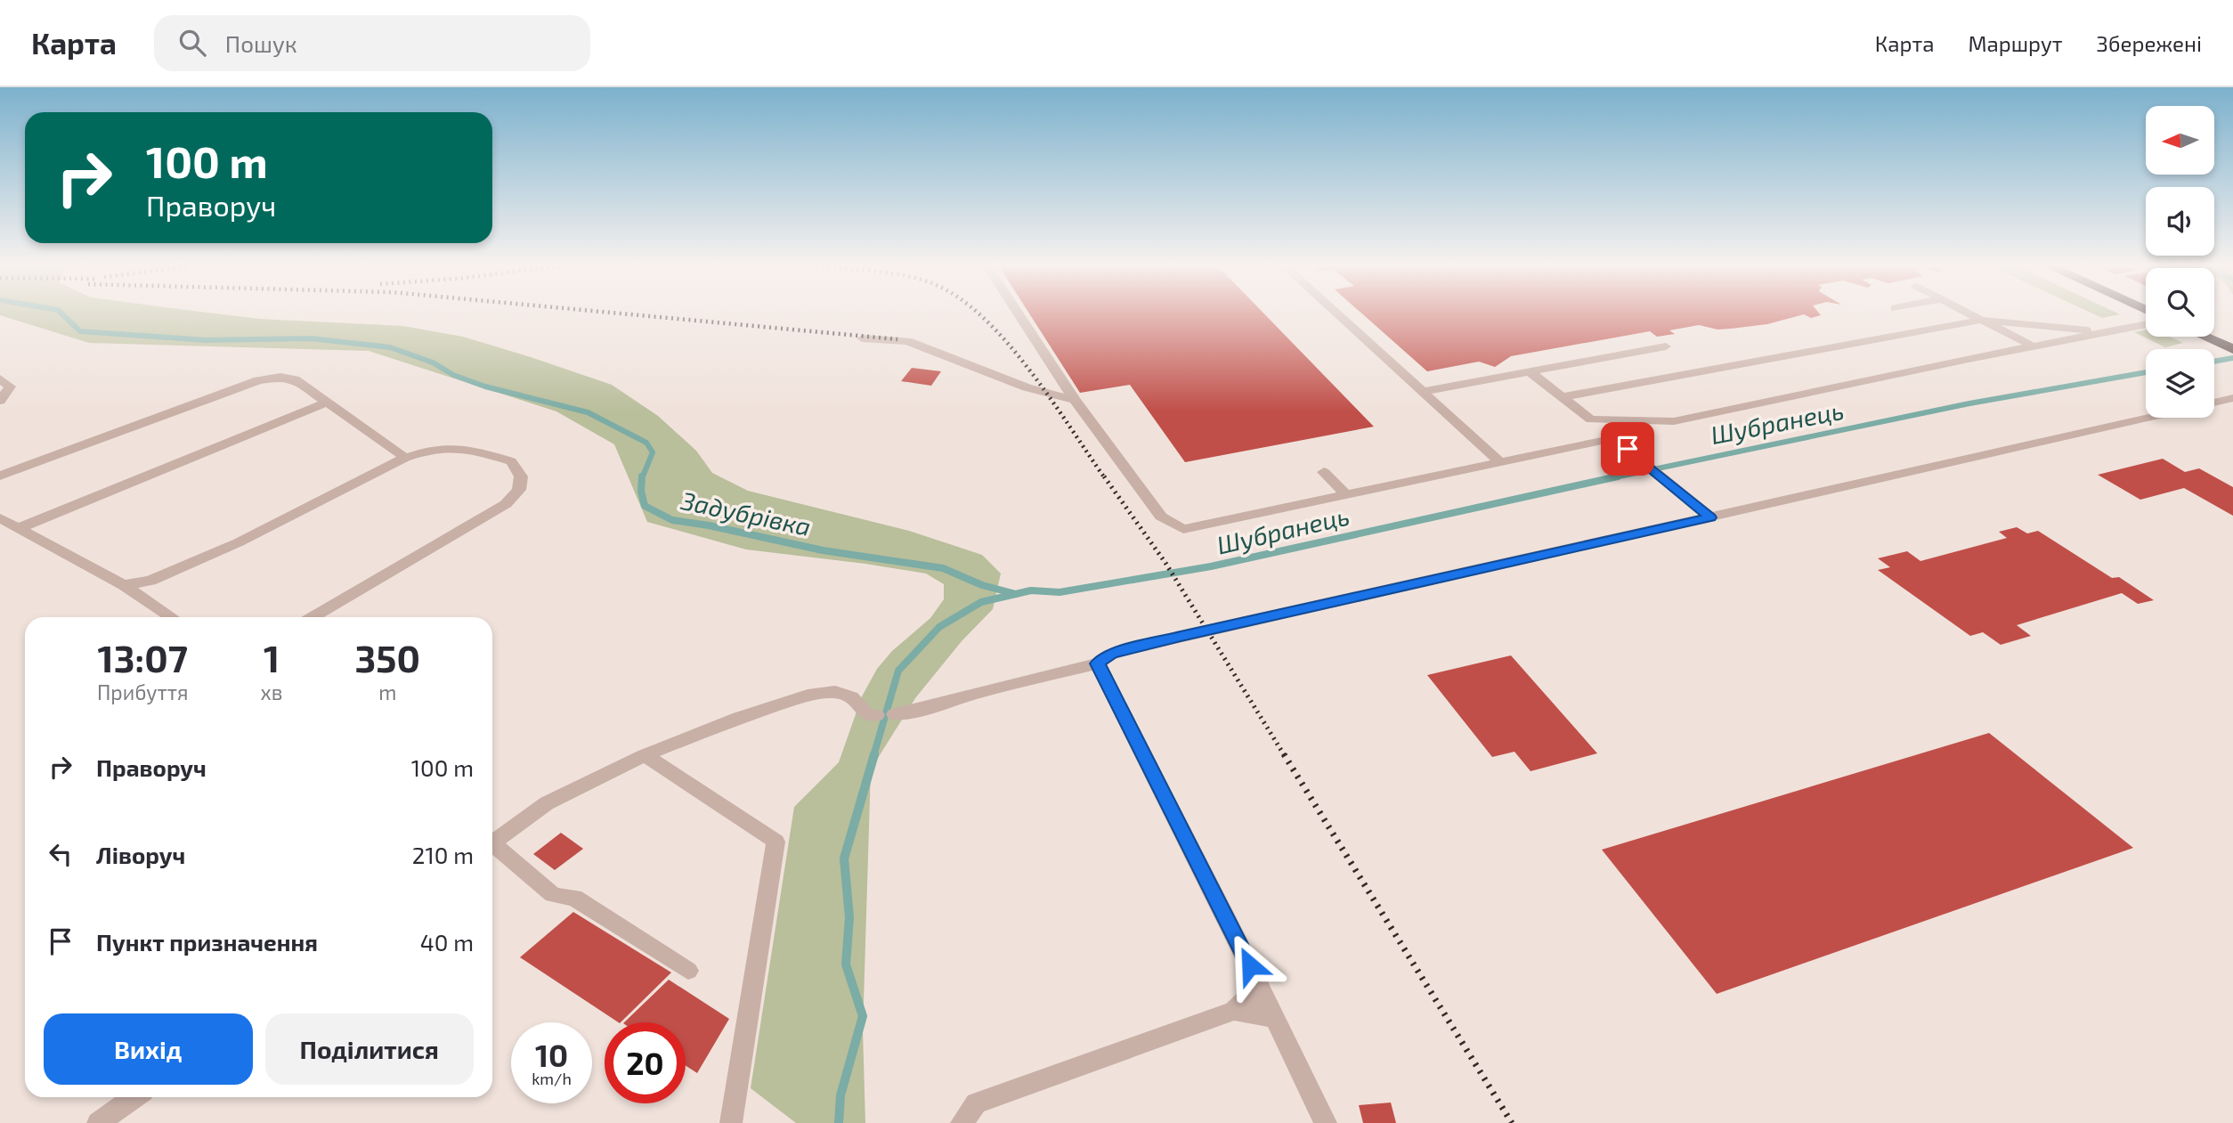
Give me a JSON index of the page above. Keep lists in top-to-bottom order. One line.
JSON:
{"water":["Шубранець","Задубрівка"],"north":"left","page":{"header":"Карта","search":"Пошук","nav":["Карта","Маршрут","Збережені"],"turn":["100 m","Праворуч"],"eta":["13:07","Прибуття","1","хв","350","m"],"list":[{"name":"Праворуч","value":"100 m"},{"name":"Ліворуч","value":"210 m"},{"name":"Пункт призначення","value":"40 m"}],"buttons":["Вихід","Поділитися"],"speed":"10 km/h","limit":"20"}}
